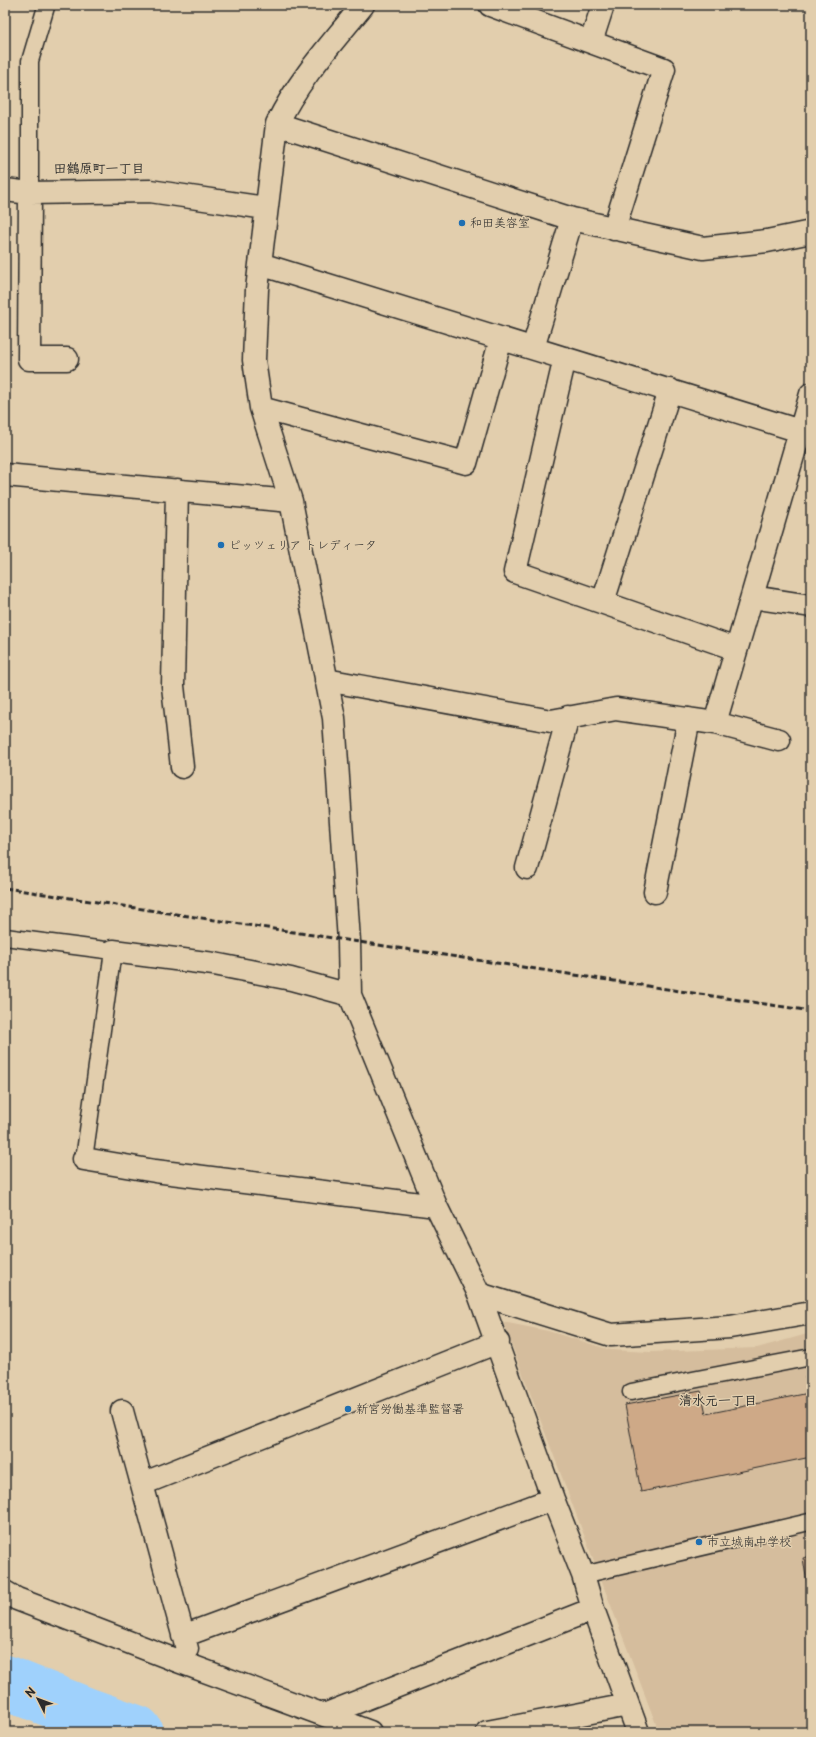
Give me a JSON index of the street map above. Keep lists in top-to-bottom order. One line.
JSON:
{"districts":["田鶴原町一丁目","清水元一丁目"],"places":["和田美容室","ピッツェリア トレディータ","新宮労働基準監督署","市立城南中学校"],"north":"top left"}
